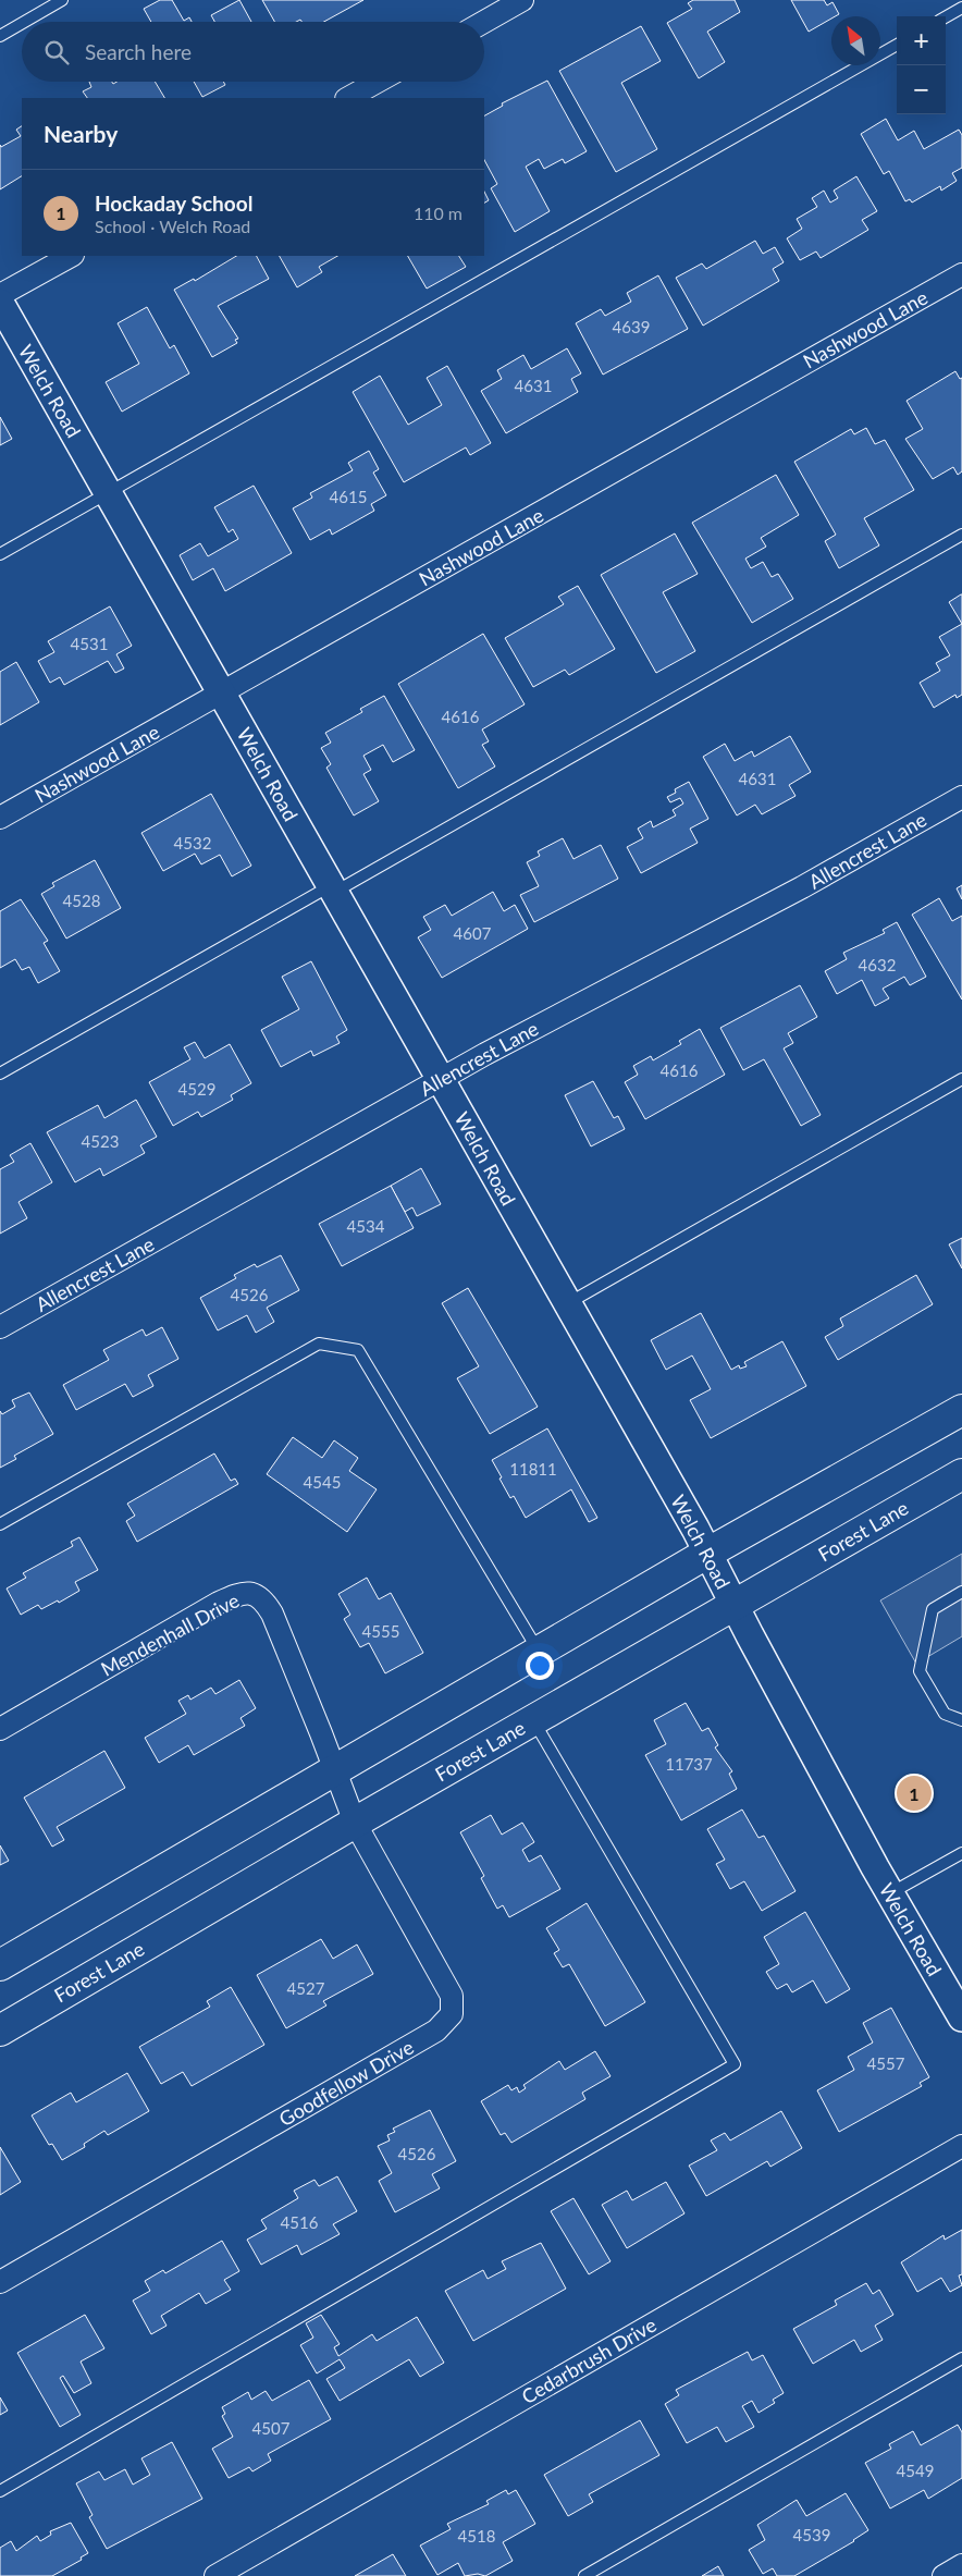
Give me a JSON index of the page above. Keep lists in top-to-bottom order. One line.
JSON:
{"streets":{"main road":["Forest Lane"],"street":["Nashwood Lane","Welch Road","Allencrest Lane","Mendenhall Drive","Goodfellow Drive","Cedarbrush Drive"]},"crossings":[["Nashwood Lane","Welch Road"],["Welch Road","Allencrest Lane"],["Welch Road","Forest Lane"],["Forest Lane","Goodfellow Drive"],["Mendenhall Drive","Goodfellow Drive"]],"house_numbers":["4639","4631","4615","4531","4616","4631","4532","4528","4607","4632","4616","4529","4523","4534","4526","11811","4545","4555","11737","4527","4557","4526","4516","4507","4549","4539","4518"],"north":"top left","page":{"map_buttons":["+","−"],"search":"Search here","heading":"Nearby","list":[{"mark":"1","name":"Hockaday School","note":"School · Welch Road","value":"110 m"}],"pins":"1"}}
